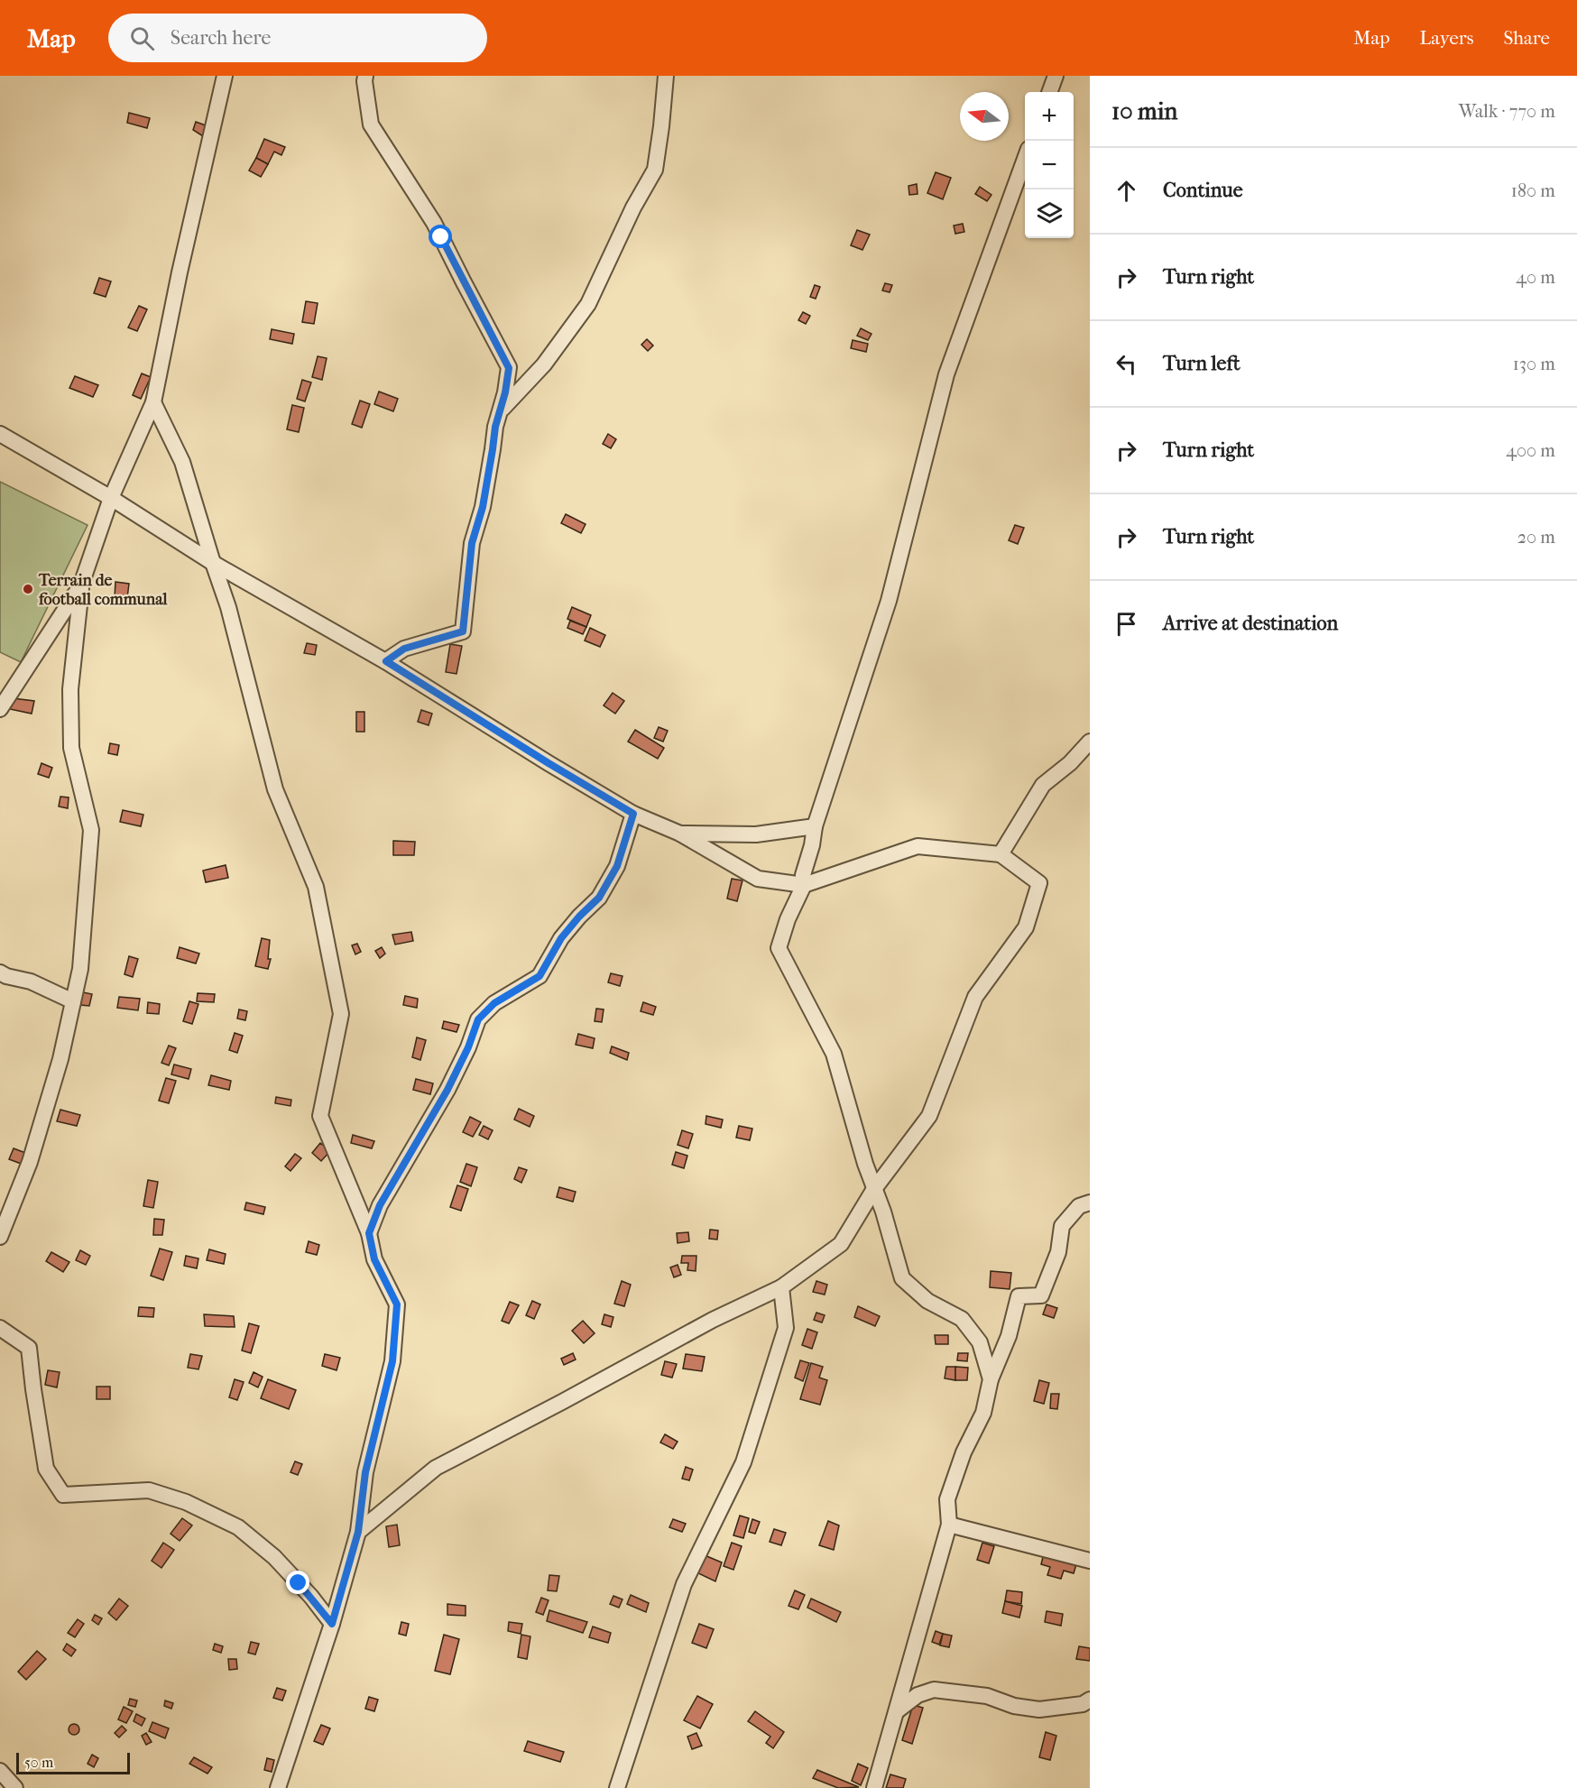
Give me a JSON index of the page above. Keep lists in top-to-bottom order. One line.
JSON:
{"places":["Terrain de football communal"],"scale_bar":"50 m","north":"left","page":{"header":"Map","search":"Search here","nav":["Map","Layers","Share"],"heading":["10 min","Walk · 770 m"],"map_buttons":["+","−"],"list":[["Continue","180 m"],["Turn right","40 m"],["Turn left","130 m"],["Turn right","400 m"],["Turn right","20 m"],"Arrive at destination"],"scale":"50 m"}}
